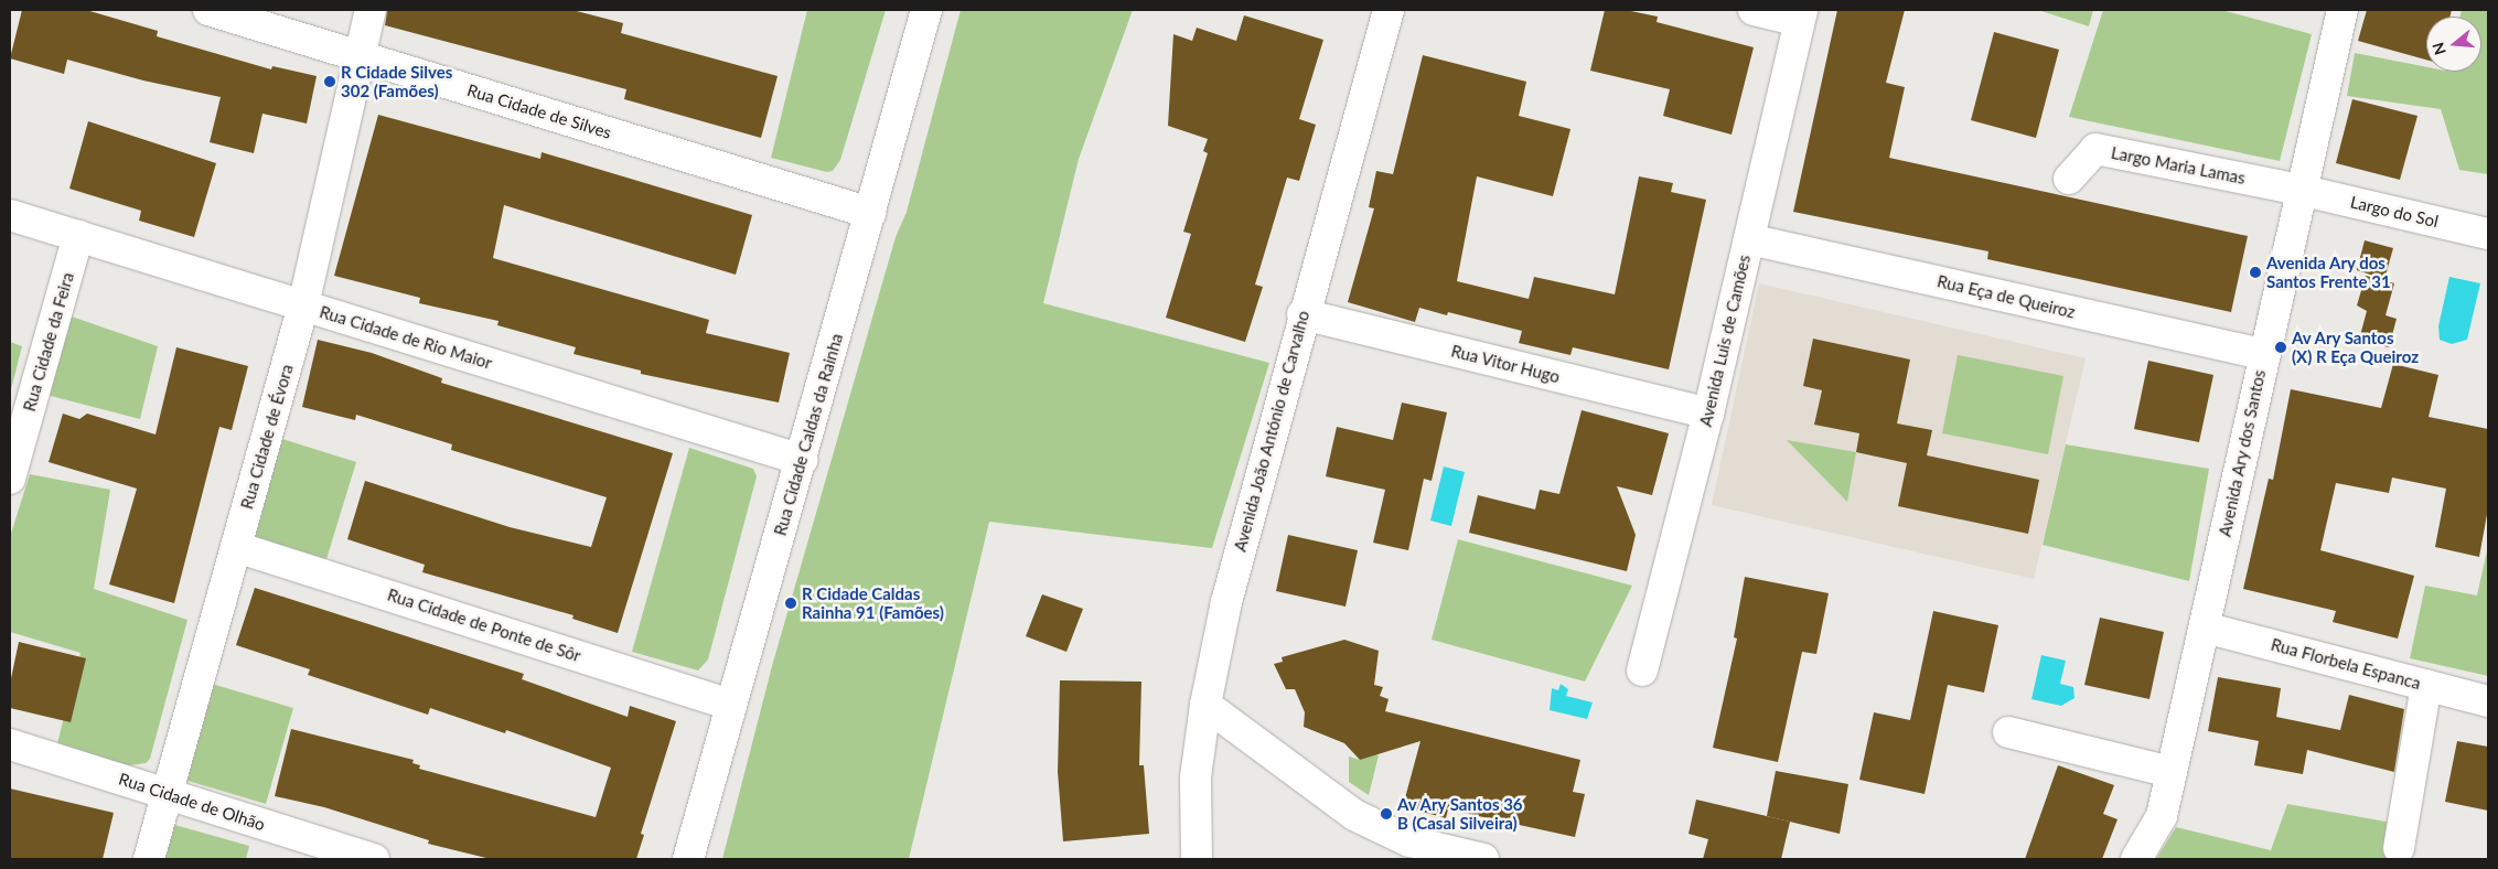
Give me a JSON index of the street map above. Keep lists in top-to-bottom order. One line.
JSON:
{"streets":{"street":["Rua Cidade de Silves","Largo Maria Lamas","Largo do Sol","Rua Eça de Queiroz","Rua Cidade de Rio Maior","Avenida Luis de Camões","Rua Cidade da Feira","Rua Vitor Hugo","Avenida João António de Carvalho","Rua Cidade Caldas da Rainha","Rua Cidade de Évora","Avenida Ary dos Santos","Rua Cidade de Ponte de Sôr","Rua Florbela Espanca","Rua Cidade de Olhão"]},"crossings":[["Rua Cidade de Silves","Rua Cidade Caldas da Rainha"],["Rua Cidade de Silves","Rua Cidade de Évora"],["Largo Maria Lamas","Largo do Sol"],["Largo Maria Lamas","Avenida Ary dos Santos"],["Largo do Sol","Avenida Ary dos Santos"],["Rua Eça de Queiroz","Avenida Luis de Camões"],["Rua Eça de Queiroz","Avenida Ary dos Santos"],["Rua Cidade de Rio Maior","Rua Cidade da Feira"],["Rua Cidade de Rio Maior","Rua Cidade Caldas da Rainha"],["Rua Cidade de Rio Maior","Rua Cidade de Évora"],["Avenida Luis de Camões","Rua Vitor Hugo"],["Rua Vitor Hugo","Avenida João António de Carvalho"],["Rua Cidade Caldas da Rainha","Rua Cidade de Ponte de Sôr"],["Rua Cidade de Évora","Rua Cidade de Ponte de Sôr"],["Rua Cidade de Évora","Rua Cidade de Olhão"],["Avenida Ary dos Santos","Rua Florbela Espanca"]],"places":["R Cidade Silves 302 (Famões)","Avenida Ary dos Santos Frente 31","Av Ary Santos (X) R Eça Queiroz","R Cidade Caldas Rainha 91 (Famões)","Av Ary Santos 36 B (Casal Silveira)"],"north":"left"}
